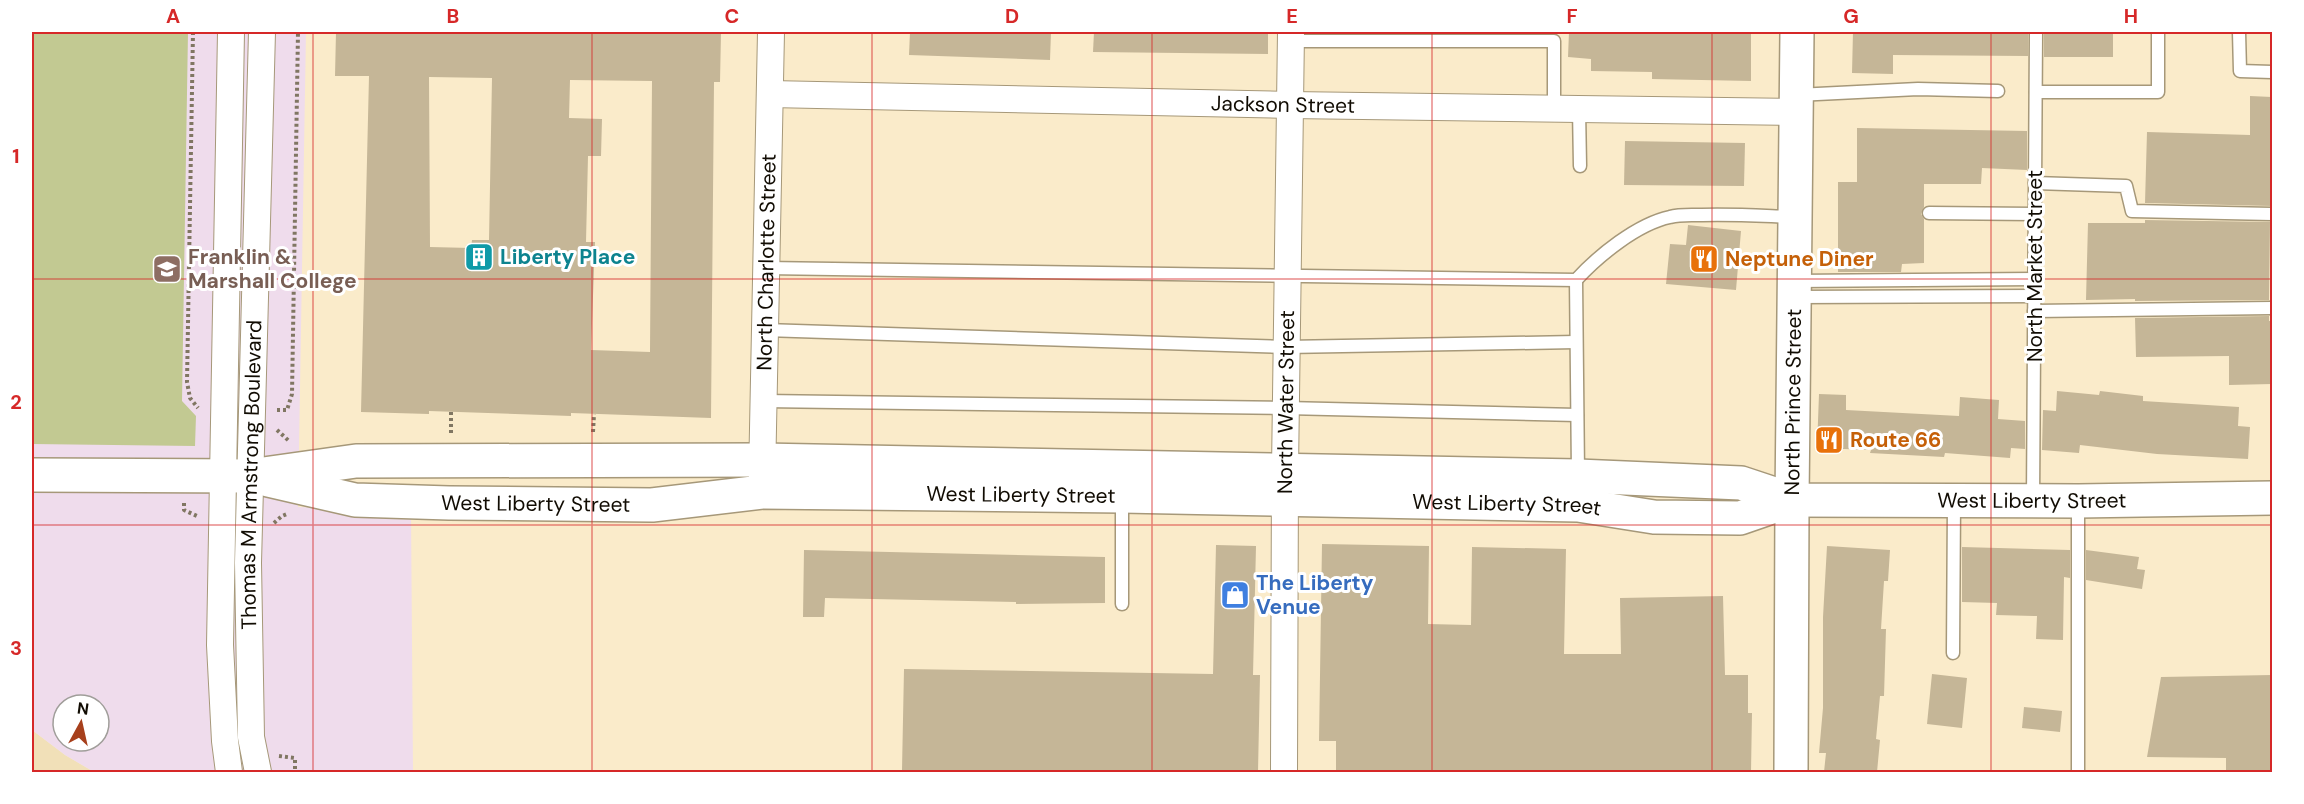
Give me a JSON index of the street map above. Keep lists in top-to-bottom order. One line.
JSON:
{"streets":{"main road":["North Prince Street","West Liberty Street"],"street":["Jackson Street","North Charlotte Street","North Water Street","Thomas M Armstrong Boulevard"],"lane":["North Market Street"]},"crossings":[["Jackson Street","North Charlotte Street"],["Jackson Street","North Water Street"],["Jackson Street","North Prince Street"],["North Charlotte Street","West Liberty Street"],["North Market Street","West Liberty Street"],["North Water Street","West Liberty Street"],["North Prince Street","West Liberty Street"],["Thomas M Armstrong Boulevard","West Liberty Street"]],"places":{"building":["Liberty Place"],"restaurant":["Neptune Diner","Route 66"],"school or university":["Franklin & Marshall College"],"shop":["The Liberty Venue"]},"north":"top","grid":{"columns":["A","B","C","D","E","F","G","H"],"rows":["1","2","3"]}}
